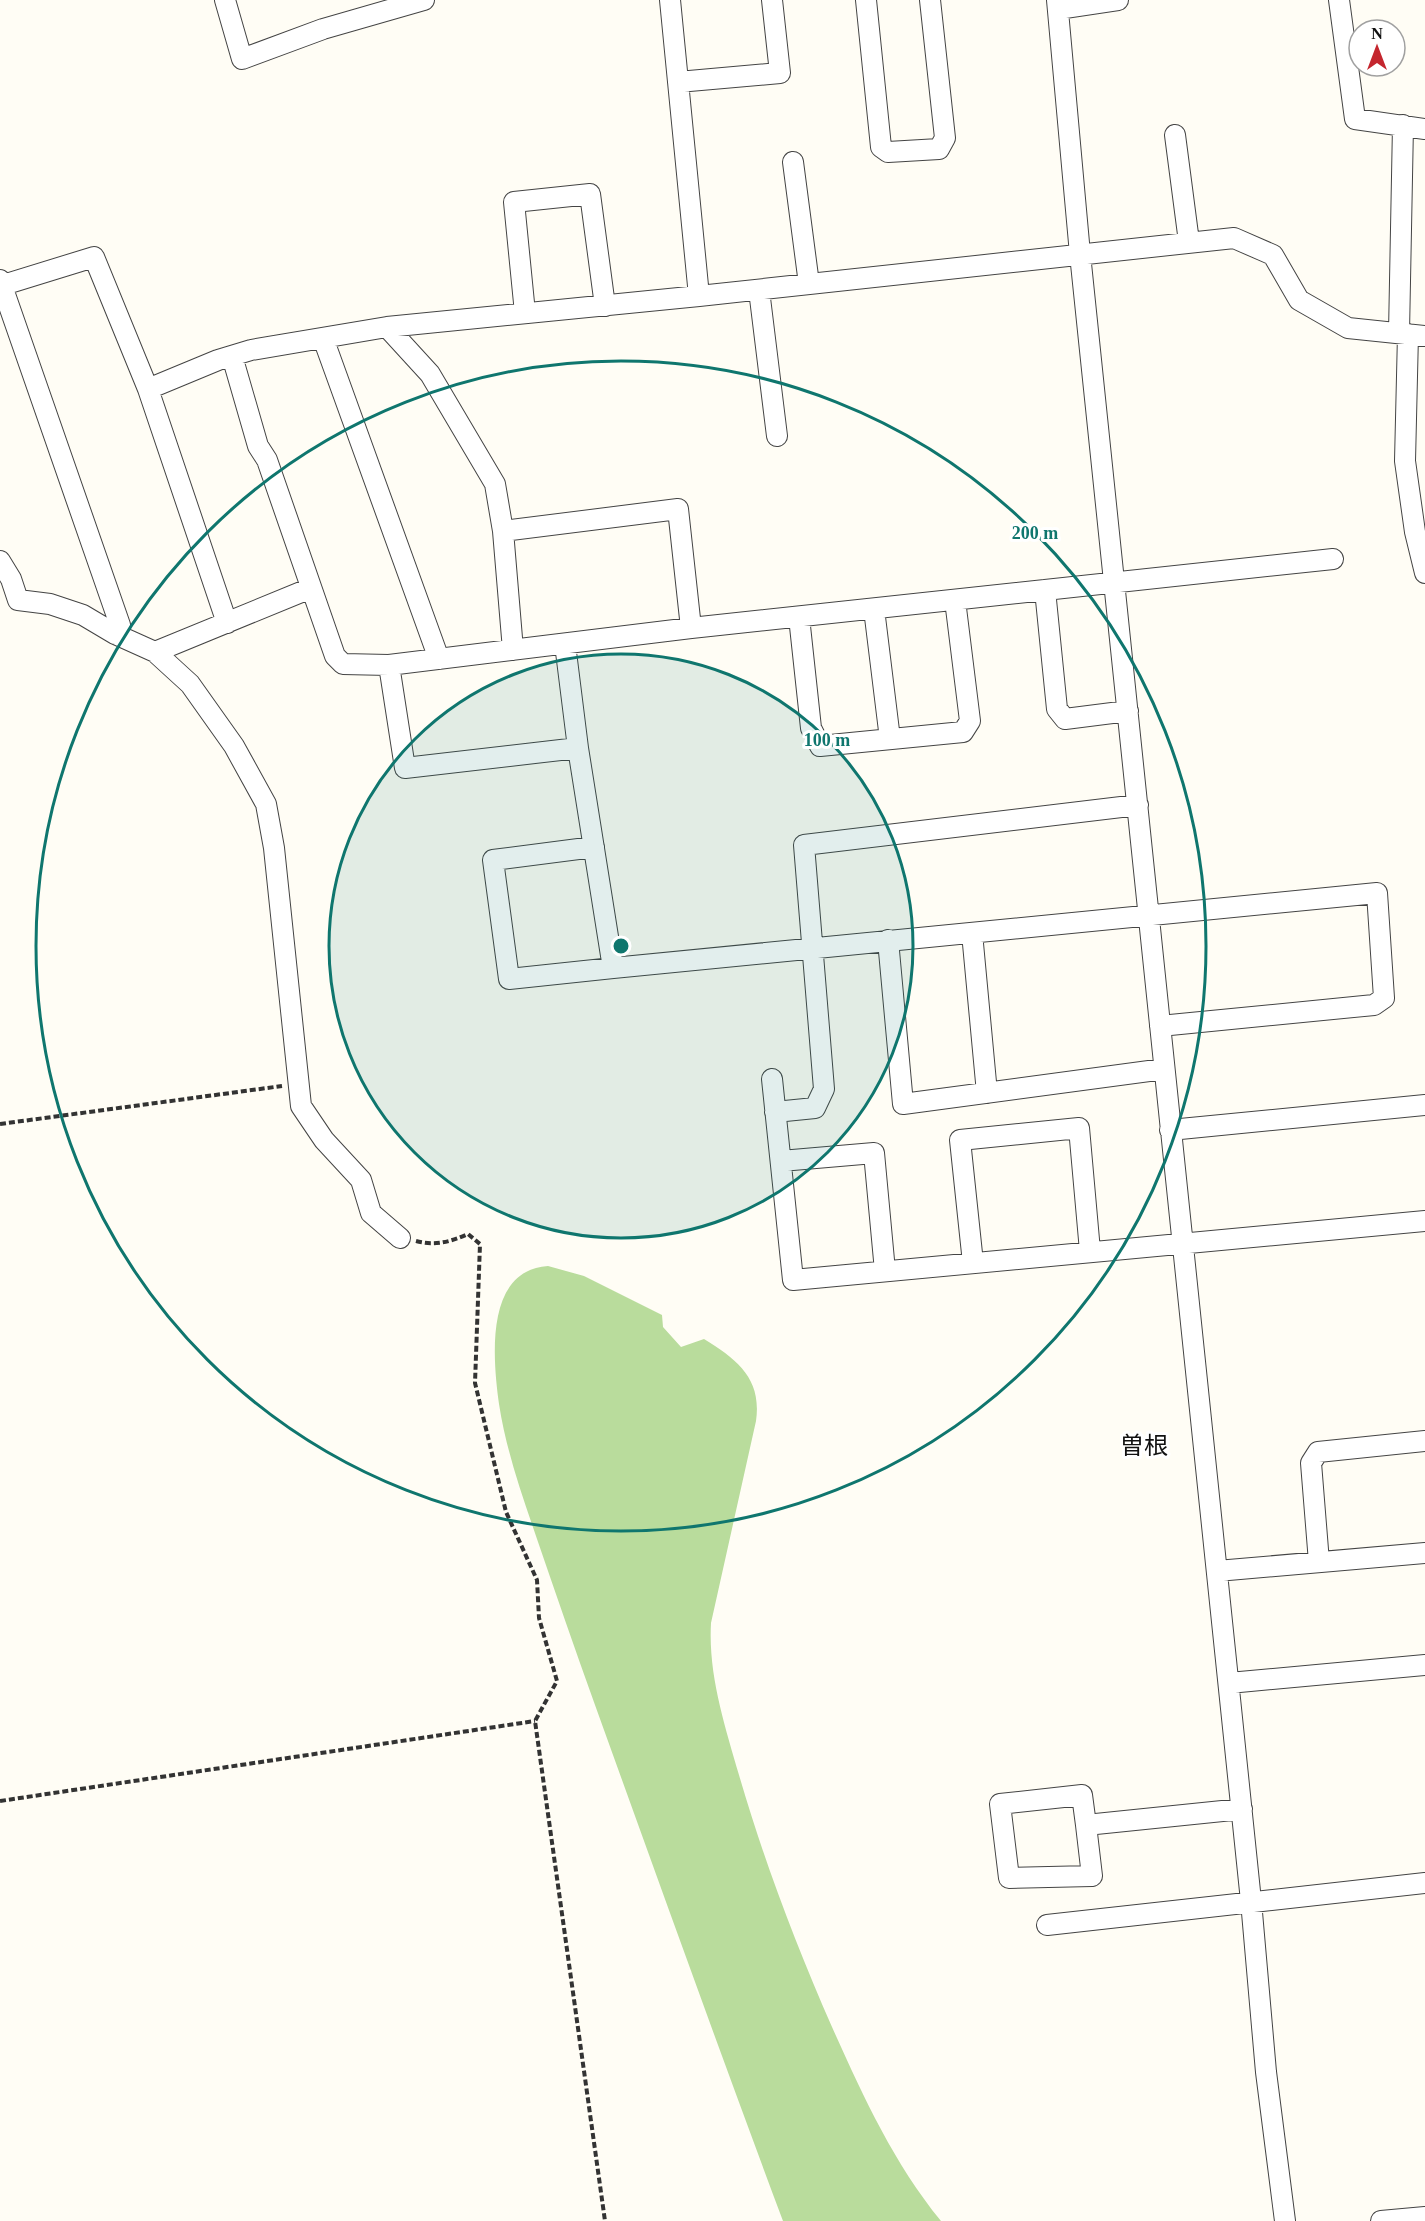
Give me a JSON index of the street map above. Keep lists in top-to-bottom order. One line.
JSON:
{"districts":["曽根"],"north":"top","rings":["200 m","100 m"]}
